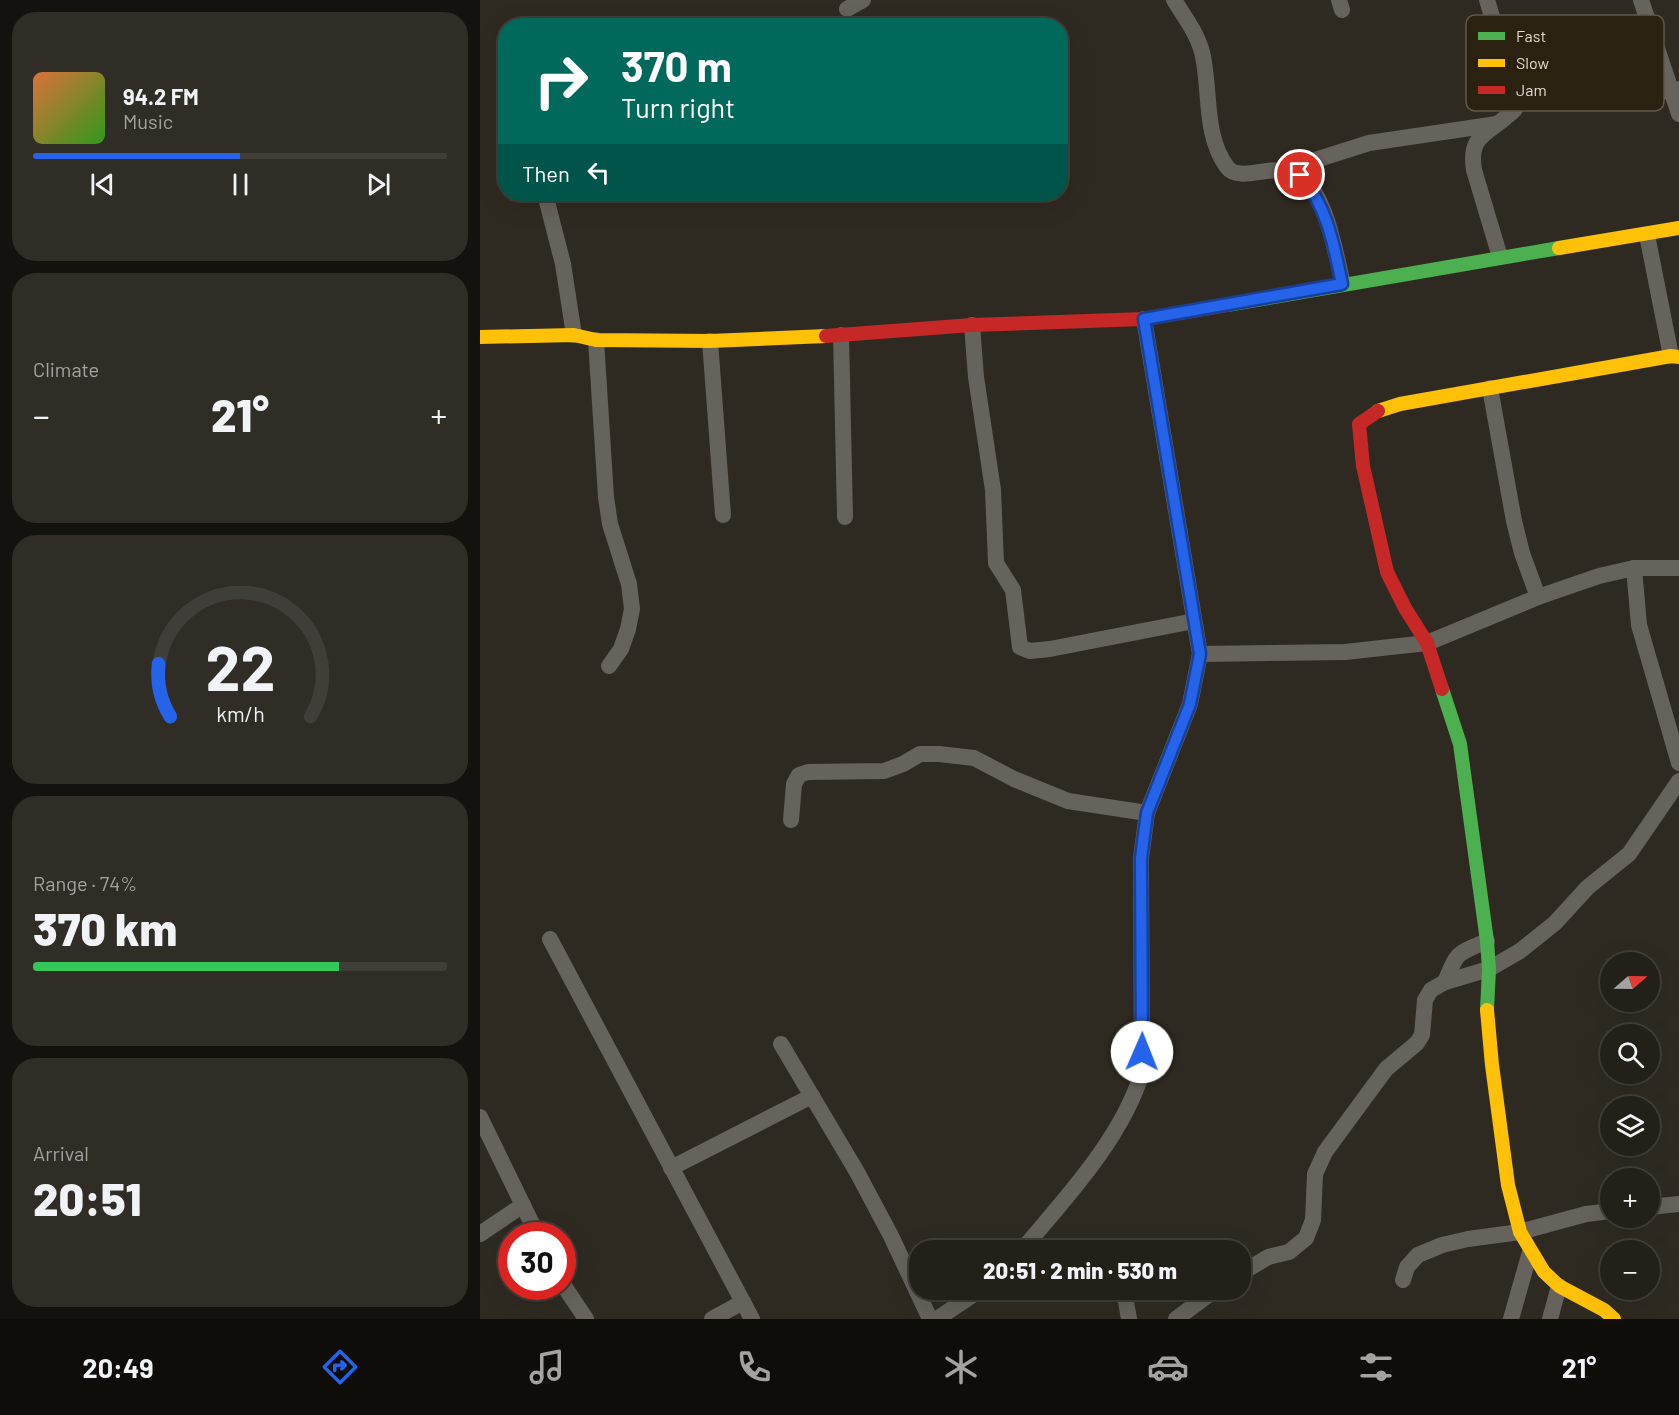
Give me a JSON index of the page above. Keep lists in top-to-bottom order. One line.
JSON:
{"legend":["Fast","Slow","Jam"],"north":"right","page":{"turn":["370 m","Turn right"],"song":["94.2 FM","Music"],"then":"Then","tile":["Climate",["Range · 74%","370 km"],["Arrival","20:51"]],"heat":["−","21°","+"],"map_buttons":["+","−"],"limit":"30","trip":"20:51 · 2 min · 530 m","tabs":["20:49","21°"],"gauge":["22","km/h"]}}
